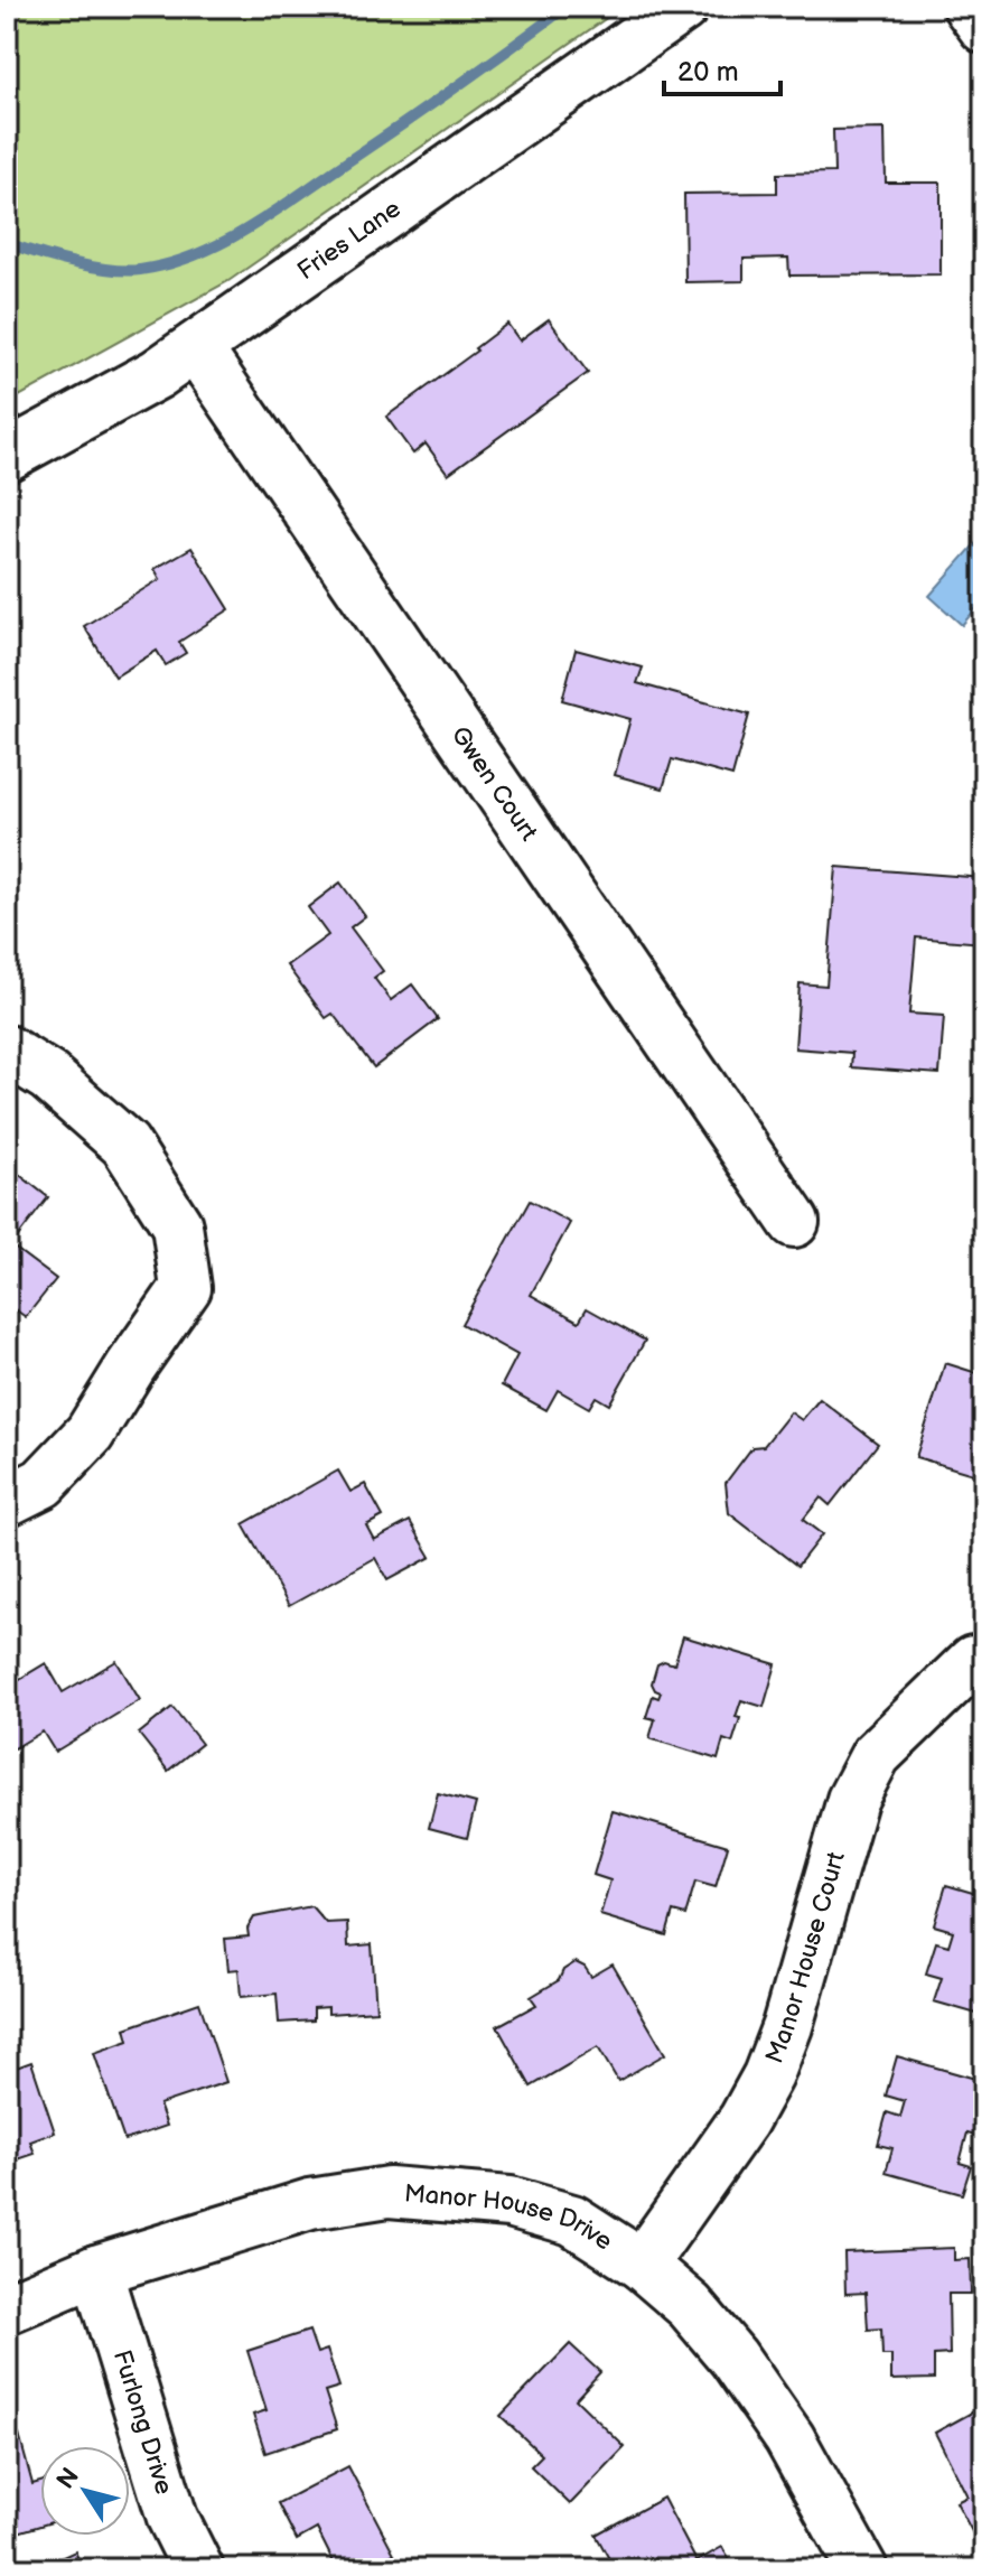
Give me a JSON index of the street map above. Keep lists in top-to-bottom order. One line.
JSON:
{"streets":{"street":["Fries Lane","Gwen Court","Manor House Court","Manor House Drive","Furlong Drive"]},"crossings":[["Fries Lane","Gwen Court"],["Manor House Court","Manor House Drive"],["Manor House Drive","Furlong Drive"]],"scale_bar":"20 m","north":"top left"}
